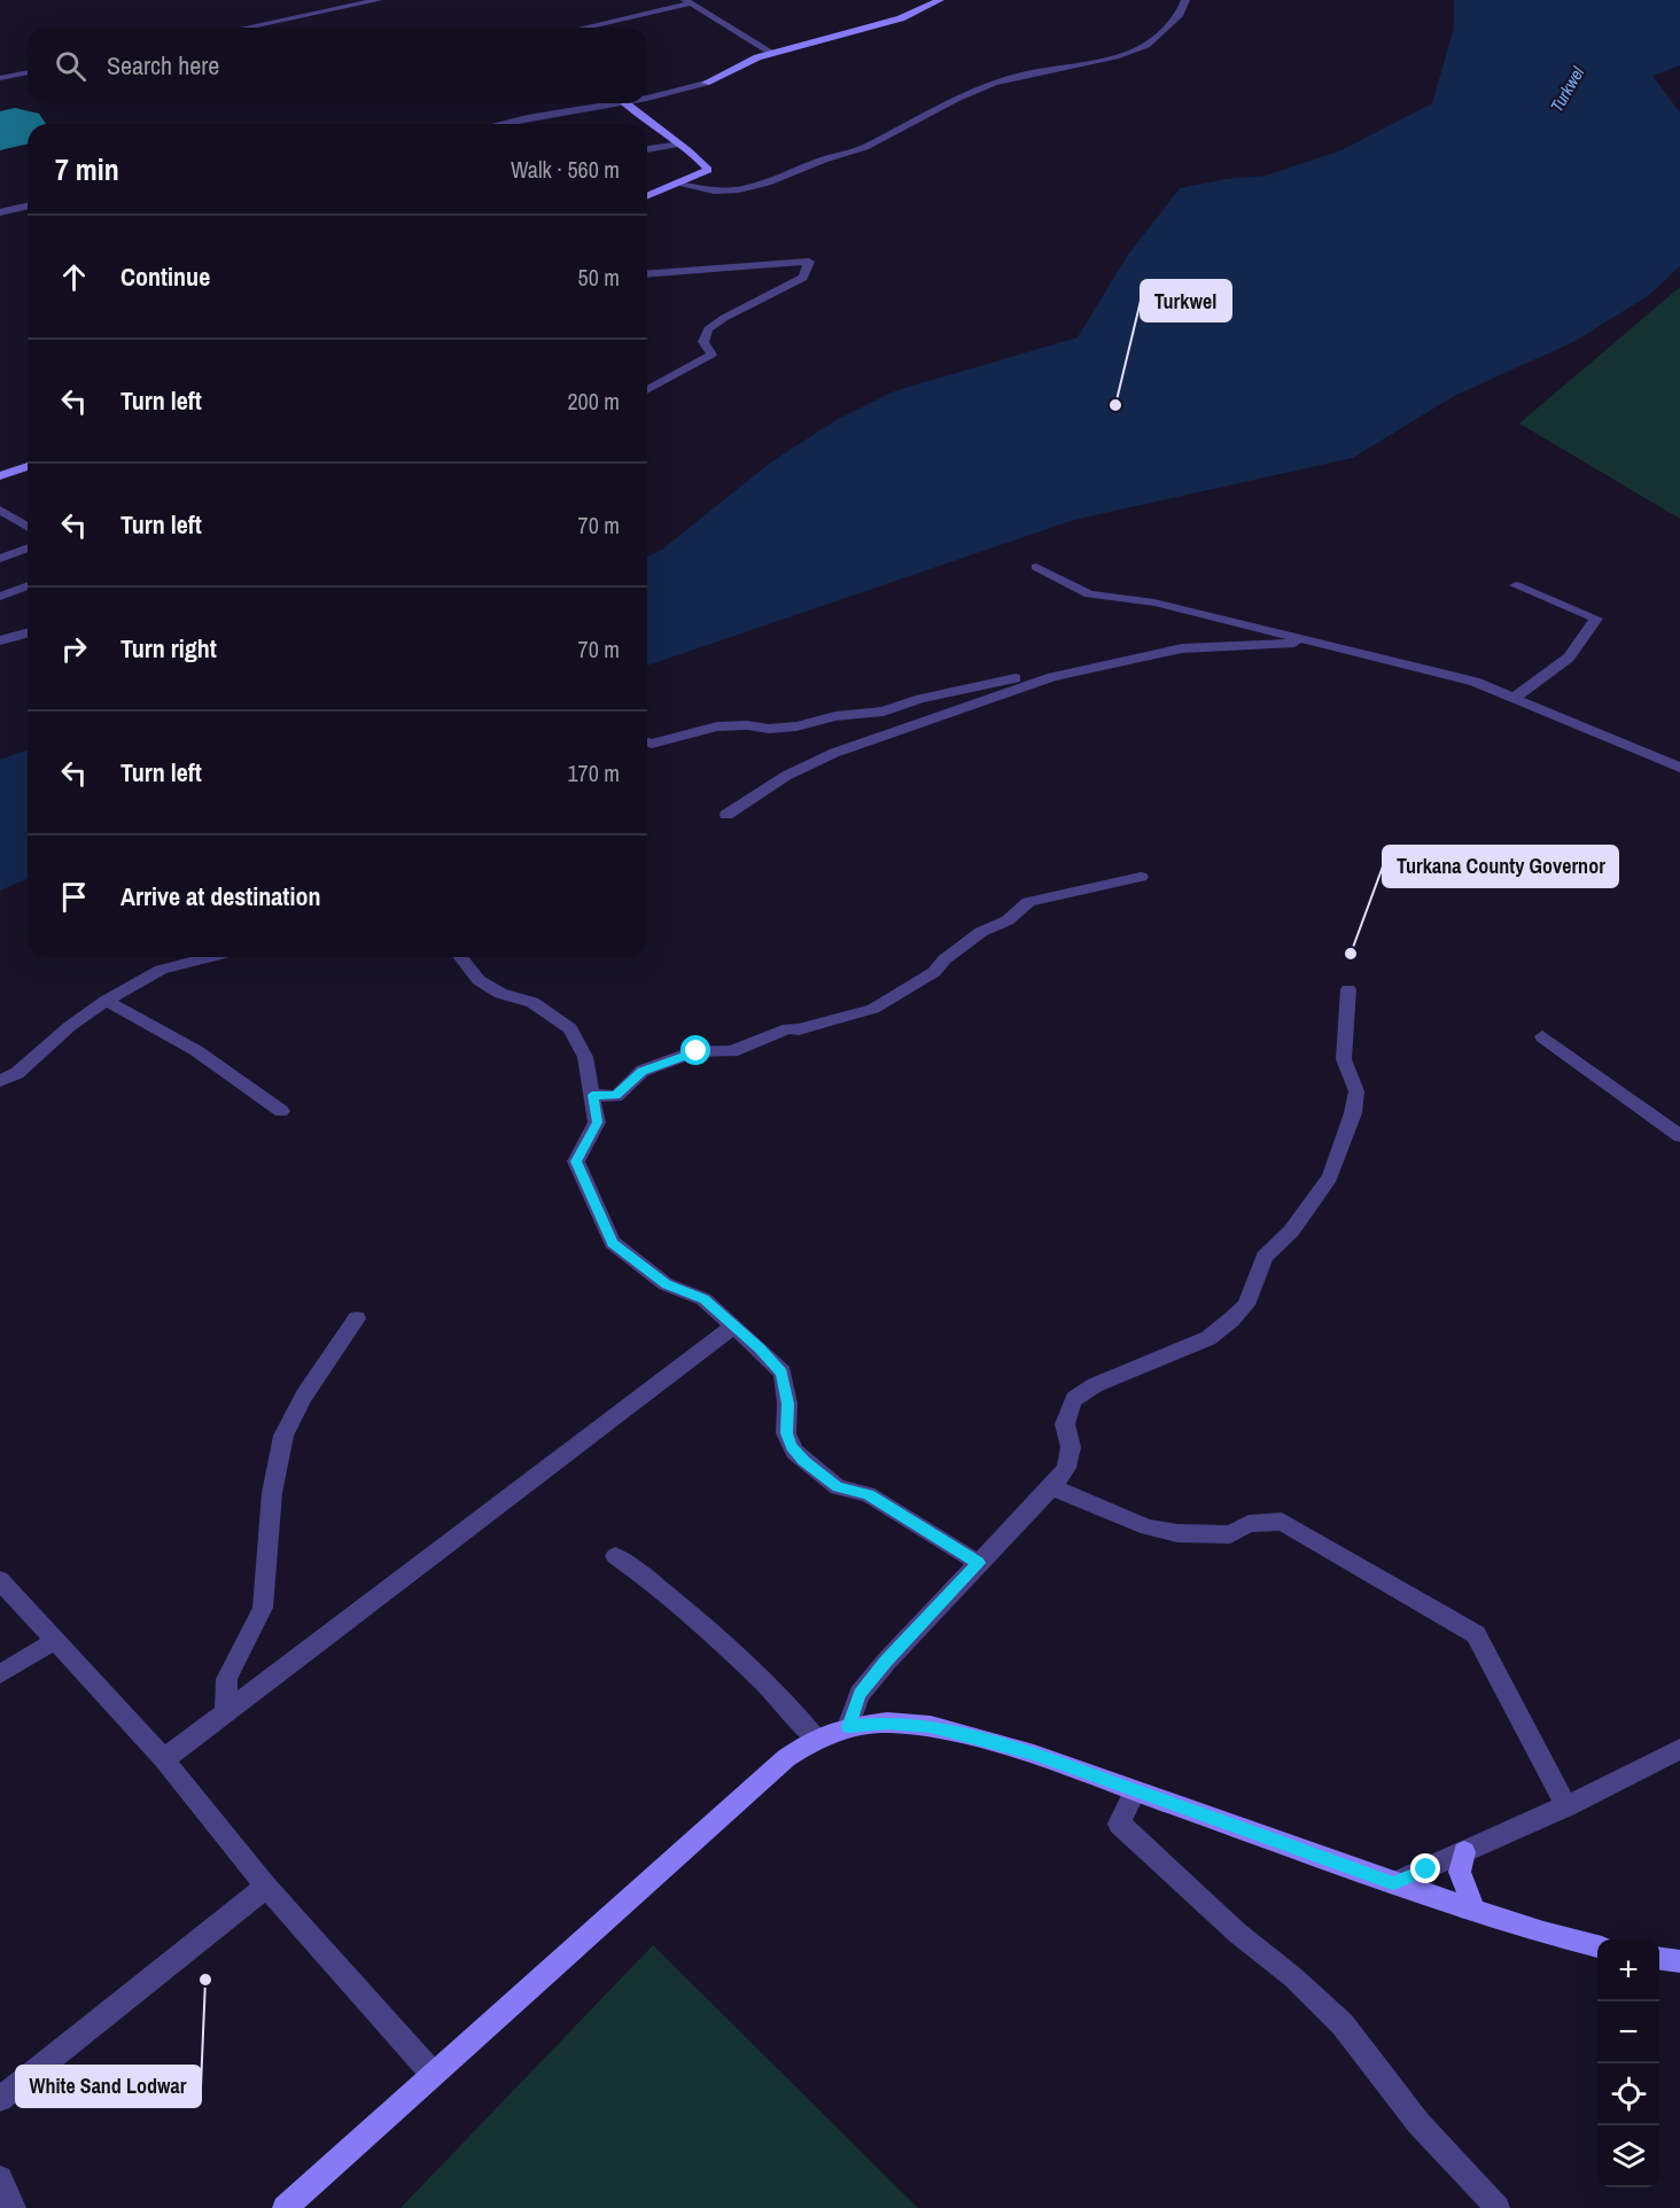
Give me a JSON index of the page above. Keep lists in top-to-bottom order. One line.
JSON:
{"water":["Turkwel"],"places":["Turkwel","Turkana County Governor","White Sand Lodwar"],"page":{"search":"Search here","heading":["7 min","Walk · 560 m"],"list":[["Continue","50 m"],["Turn left","200 m"],["Turn left","70 m"],["Turn right","70 m"],["Turn left","170 m"],"Arrive at destination"],"map_buttons":["+","−"]}}
